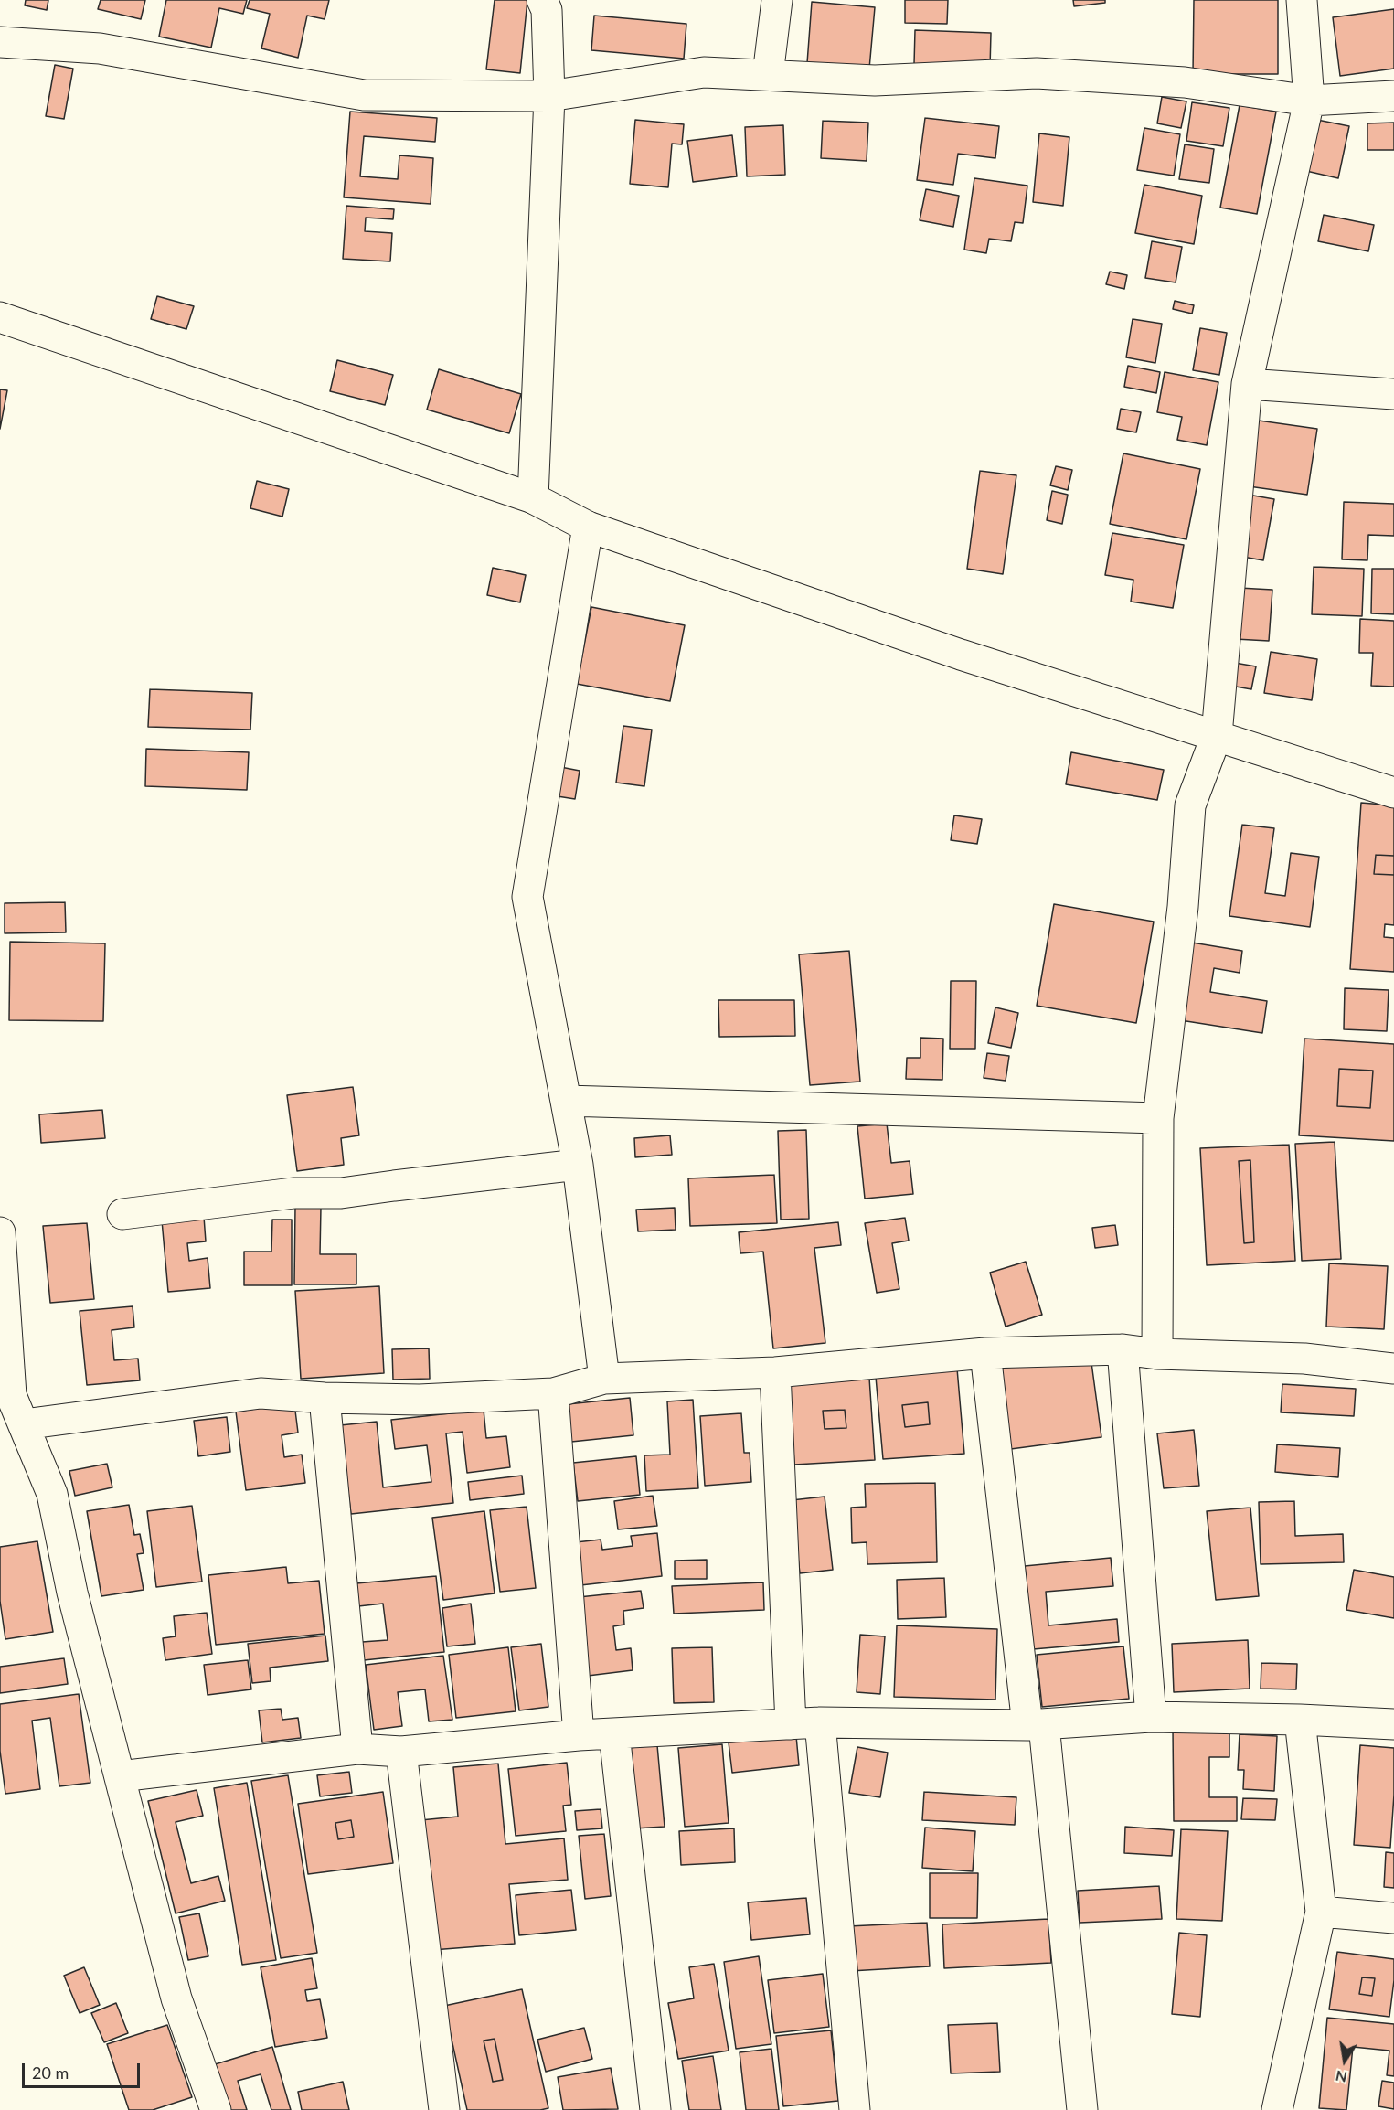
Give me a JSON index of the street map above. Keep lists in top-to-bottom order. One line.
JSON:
{"scale_bar":"20 m","north":"bottom"}
